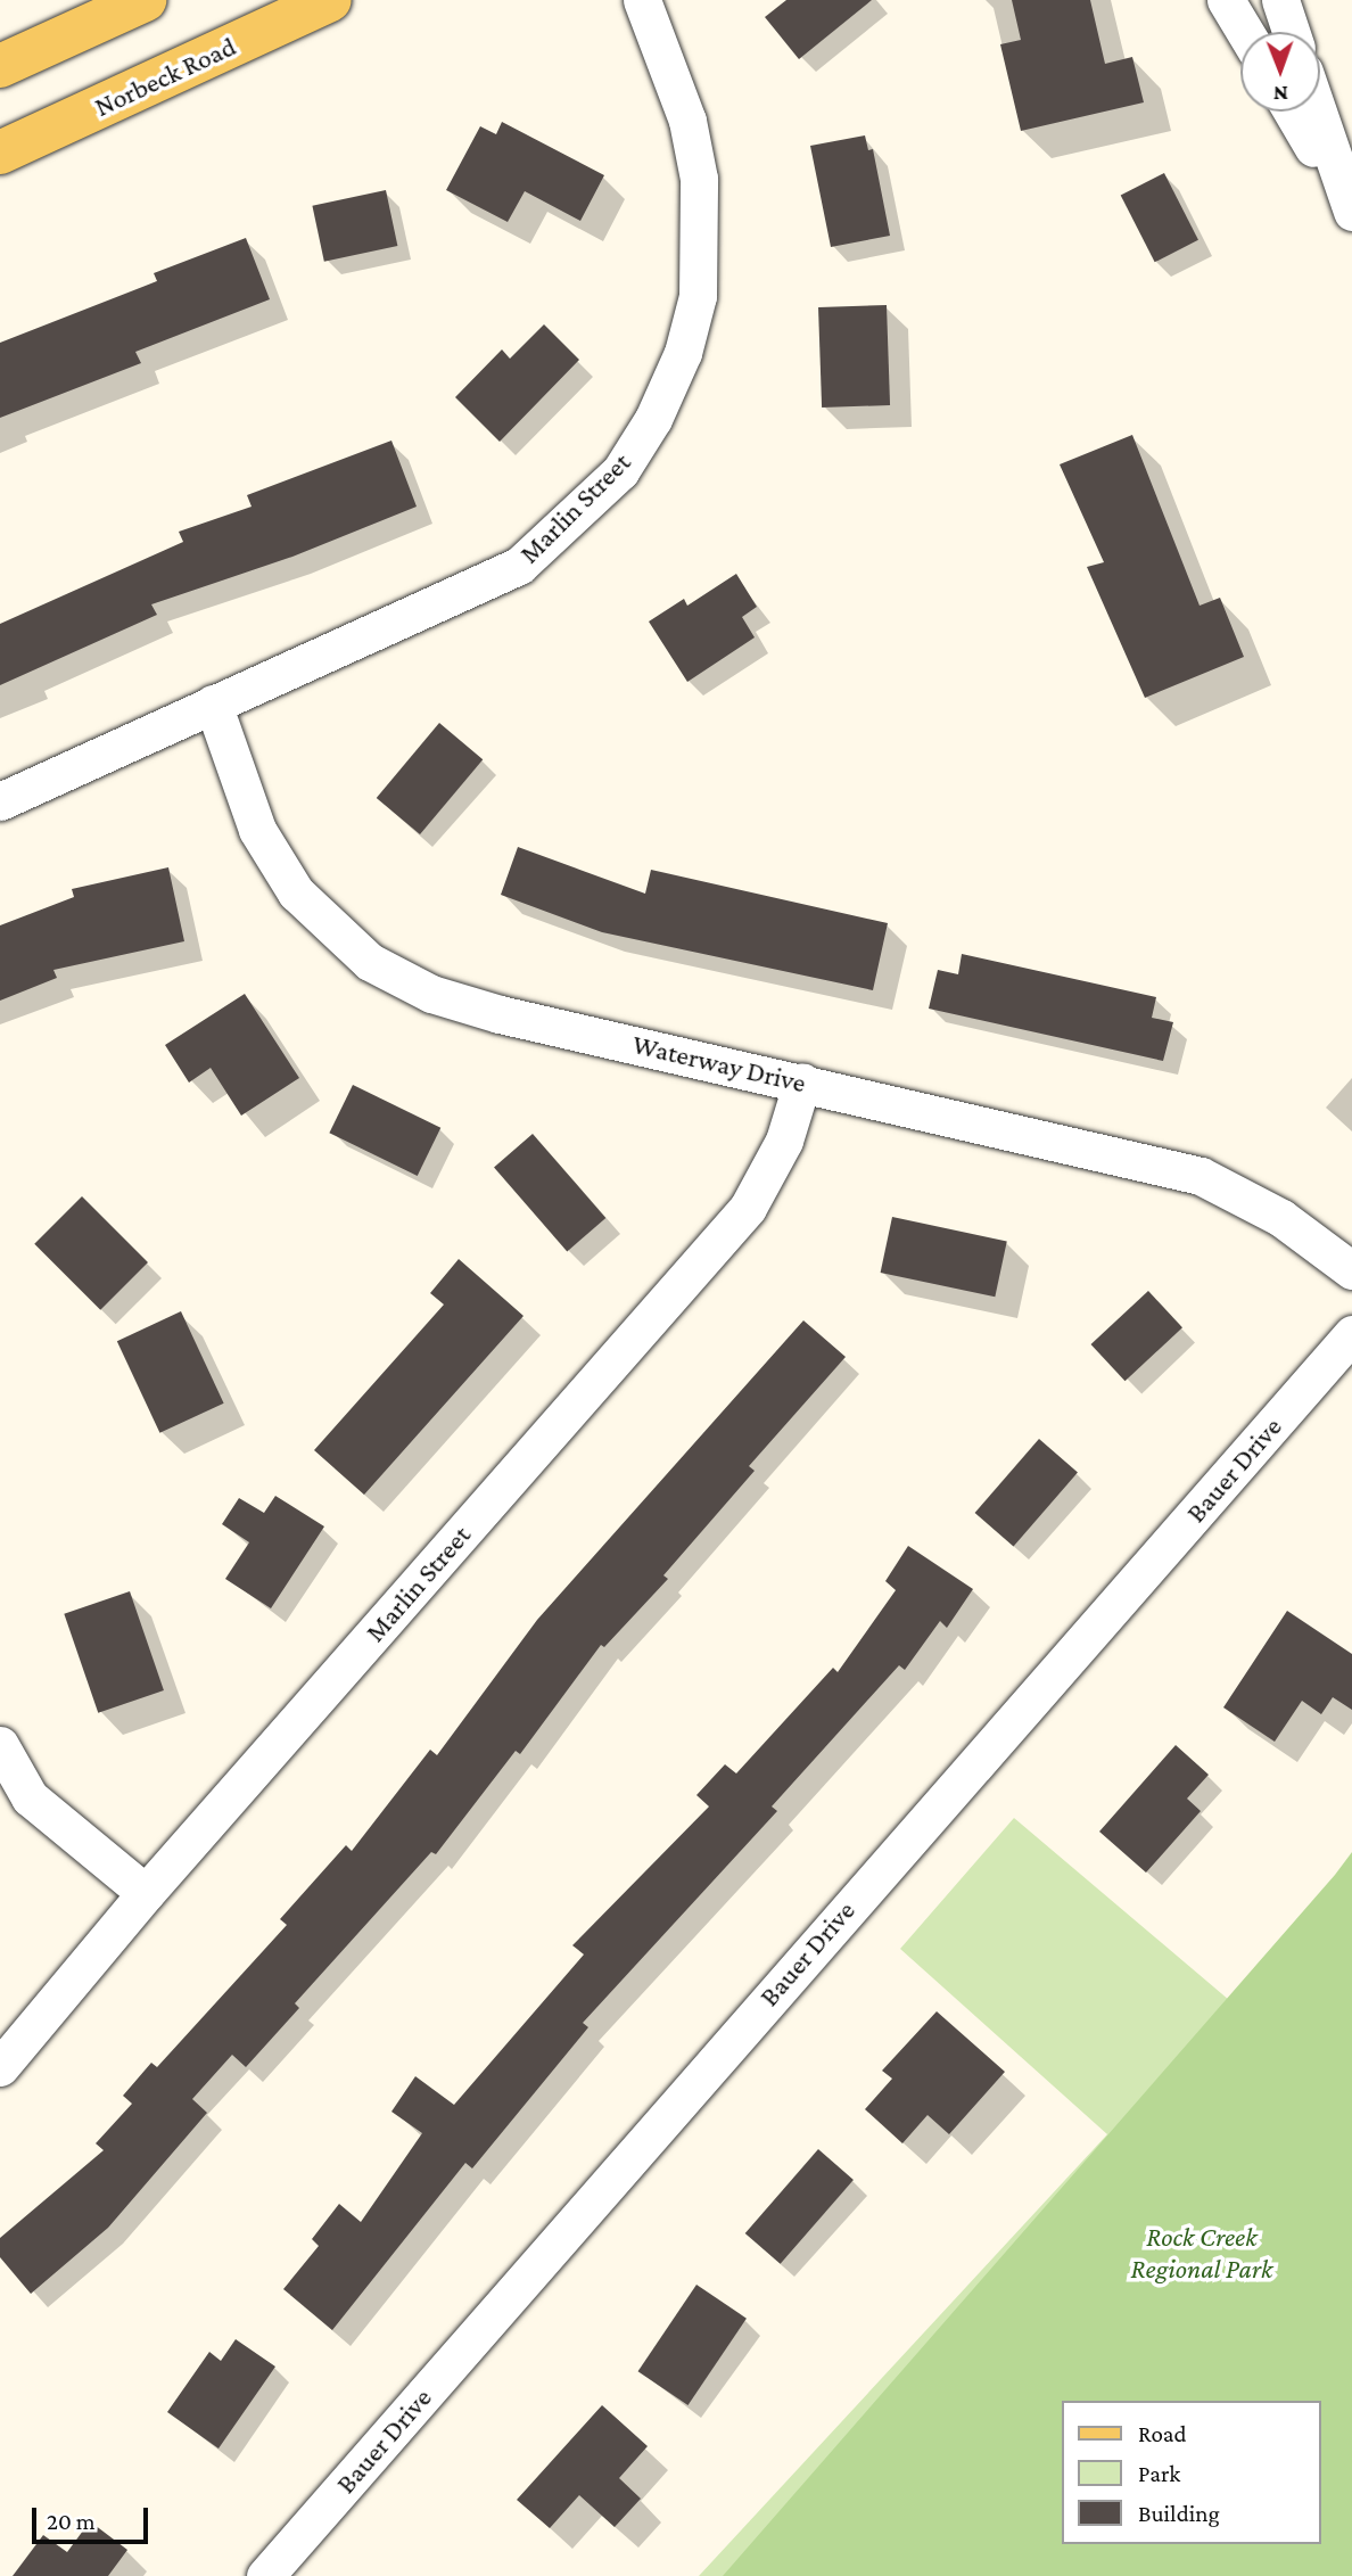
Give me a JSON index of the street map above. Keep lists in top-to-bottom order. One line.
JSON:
{"streets":{"main road":["Norbeck Road"],"street":["Marlin Street","Waterway Drive","Bauer Drive"]},"crossings":[["Marlin Street","Waterway Drive"]],"parks":["Rock Creek Regional Park"],"legend":["Road","Park","Building"],"scale_bar":"20 m","north":"bottom"}
